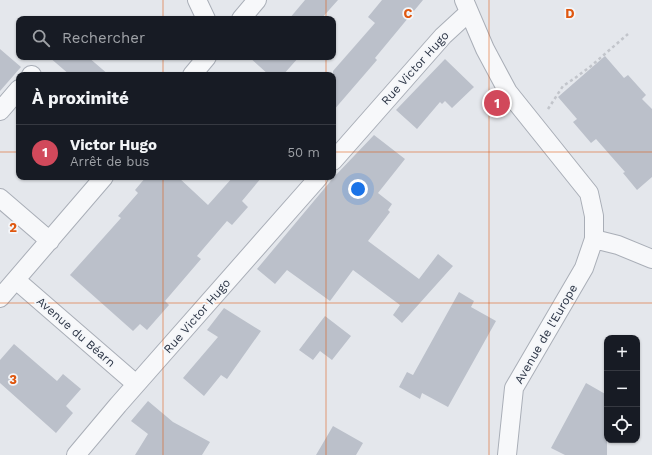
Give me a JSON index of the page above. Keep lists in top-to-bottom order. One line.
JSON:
{"streets":{"street":["Rue Victor Hugo","Avenue du Béarn","Avenue de l'Europe"]},"crossings":[["Rue Victor Hugo","Avenue du Béarn"],["Rue Victor Hugo","Avenue de l'Europe"]],"page":{"search":"Rechercher","heading":"À proximité","pins":"1","list":[{"mark":"1","name":"Victor Hugo","note":"Arrêt de bus","value":"50 m"}],"map_buttons":["+","−"]},"grid":{"columns":["C","D"],"rows":["2","3"]}}
